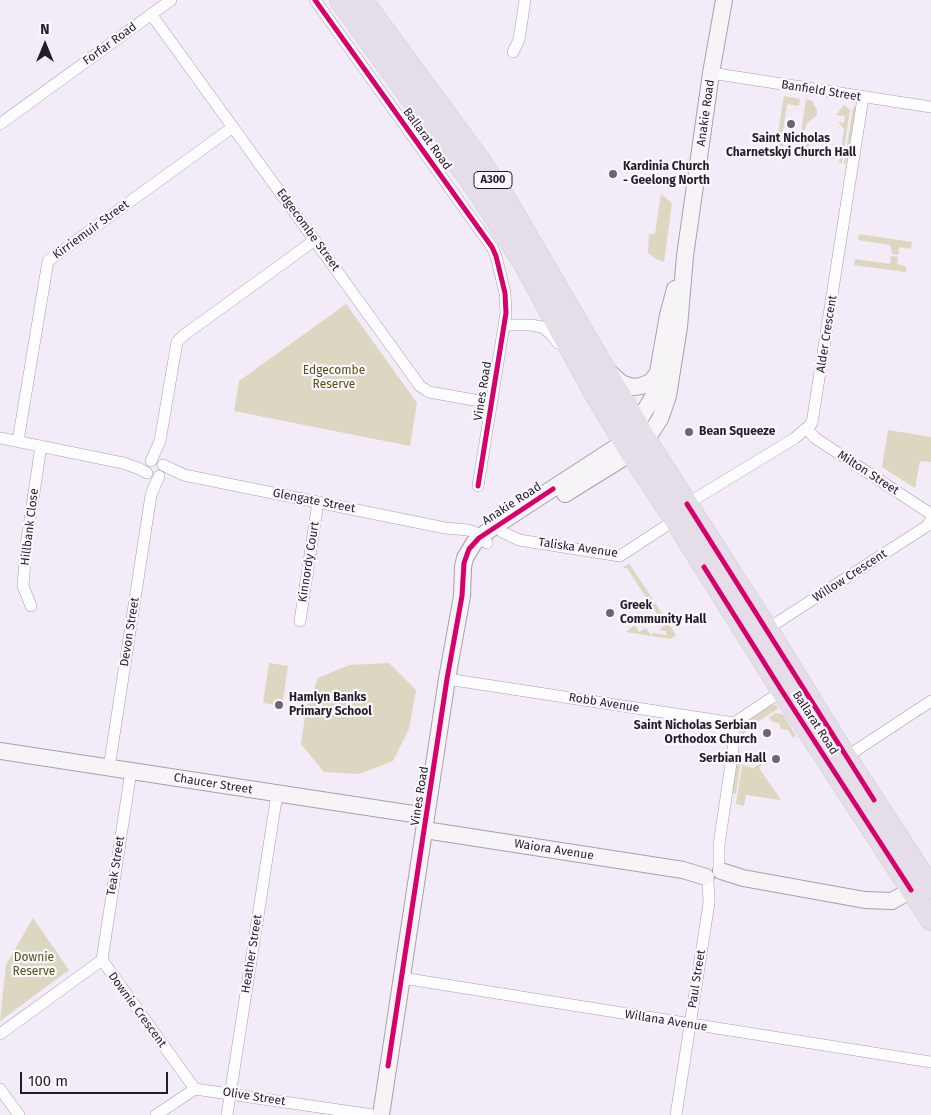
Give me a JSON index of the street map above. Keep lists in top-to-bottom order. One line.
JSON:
{"streets":{"highway":["Ballarat Road","A300"],"main road":["Anakie Road","Vines Road","Chaucer Street","Waiora Avenue"],"street":["Forfar Road","Banfield Street","Kirriemuir Street","Edgecombe Street","Alder Crescent","Milton Street","Glengate Street","Hillbank Close","Taliska Avenue","Kinnordy Court","Willow Crescent","Devon Street","Robb Avenue","Teak Street","Heather Street","Paul Street","Downie Crescent","Willana Avenue","Olive Street"]},"crossings":[["Forfar Road","Edgecombe Street"],["Banfield Street","Anakie Road"],["Banfield Street","Alder Crescent"],["Anakie Road","Ballarat Road"],["Anakie Road","Vines Road"],["Anakie Road","Glengate Street"],["Anakie Road","Taliska Avenue"],["Ballarat Road","Vines Road"],["Ballarat Road","Taliska Avenue"],["Ballarat Road","Willow Crescent"],["Ballarat Road","Waiora Avenue"],["Kirriemuir Street","Edgecombe Street"],["Kirriemuir Street","Glengate Street"],["Edgecombe Street","Vines Road"],["Edgecombe Street","Devon Street"],["Alder Crescent","Milton Street"],["Vines Road","Glengate Street"],["Vines Road","Robb Avenue"],["Vines Road","Chaucer Street"],["Vines Road","Waiora Avenue"],["Vines Road","Willana Avenue"],["Glengate Street","Hillbank Close"],["Glengate Street","Kinnordy Court"],["Glengate Street","Devon Street"],["Devon Street","Chaucer Street"],["Robb Avenue","Paul Street"],["Chaucer Street","Waiora Avenue"],["Chaucer Street","Teak Street"],["Chaucer Street","Heather Street"],["Waiora Avenue","Paul Street"],["Teak Street","Downie Crescent"],["Heather Street","Olive Street"],["Paul Street","Willana Avenue"],["Downie Crescent","Olive Street"]],"parks":["Edgecombe Reserve","Downie Reserve"],"places":["Saint Nicholas Charnetskyi Church Hall","Kardinia Church - Geelong North","Bean Squeeze","Greek Community Hall","Hamlyn Banks Primary School","Saint Nicholas Serbian Orthodox Church","Serbian Hall"],"scale_bar":"100 m","north":"top"}
